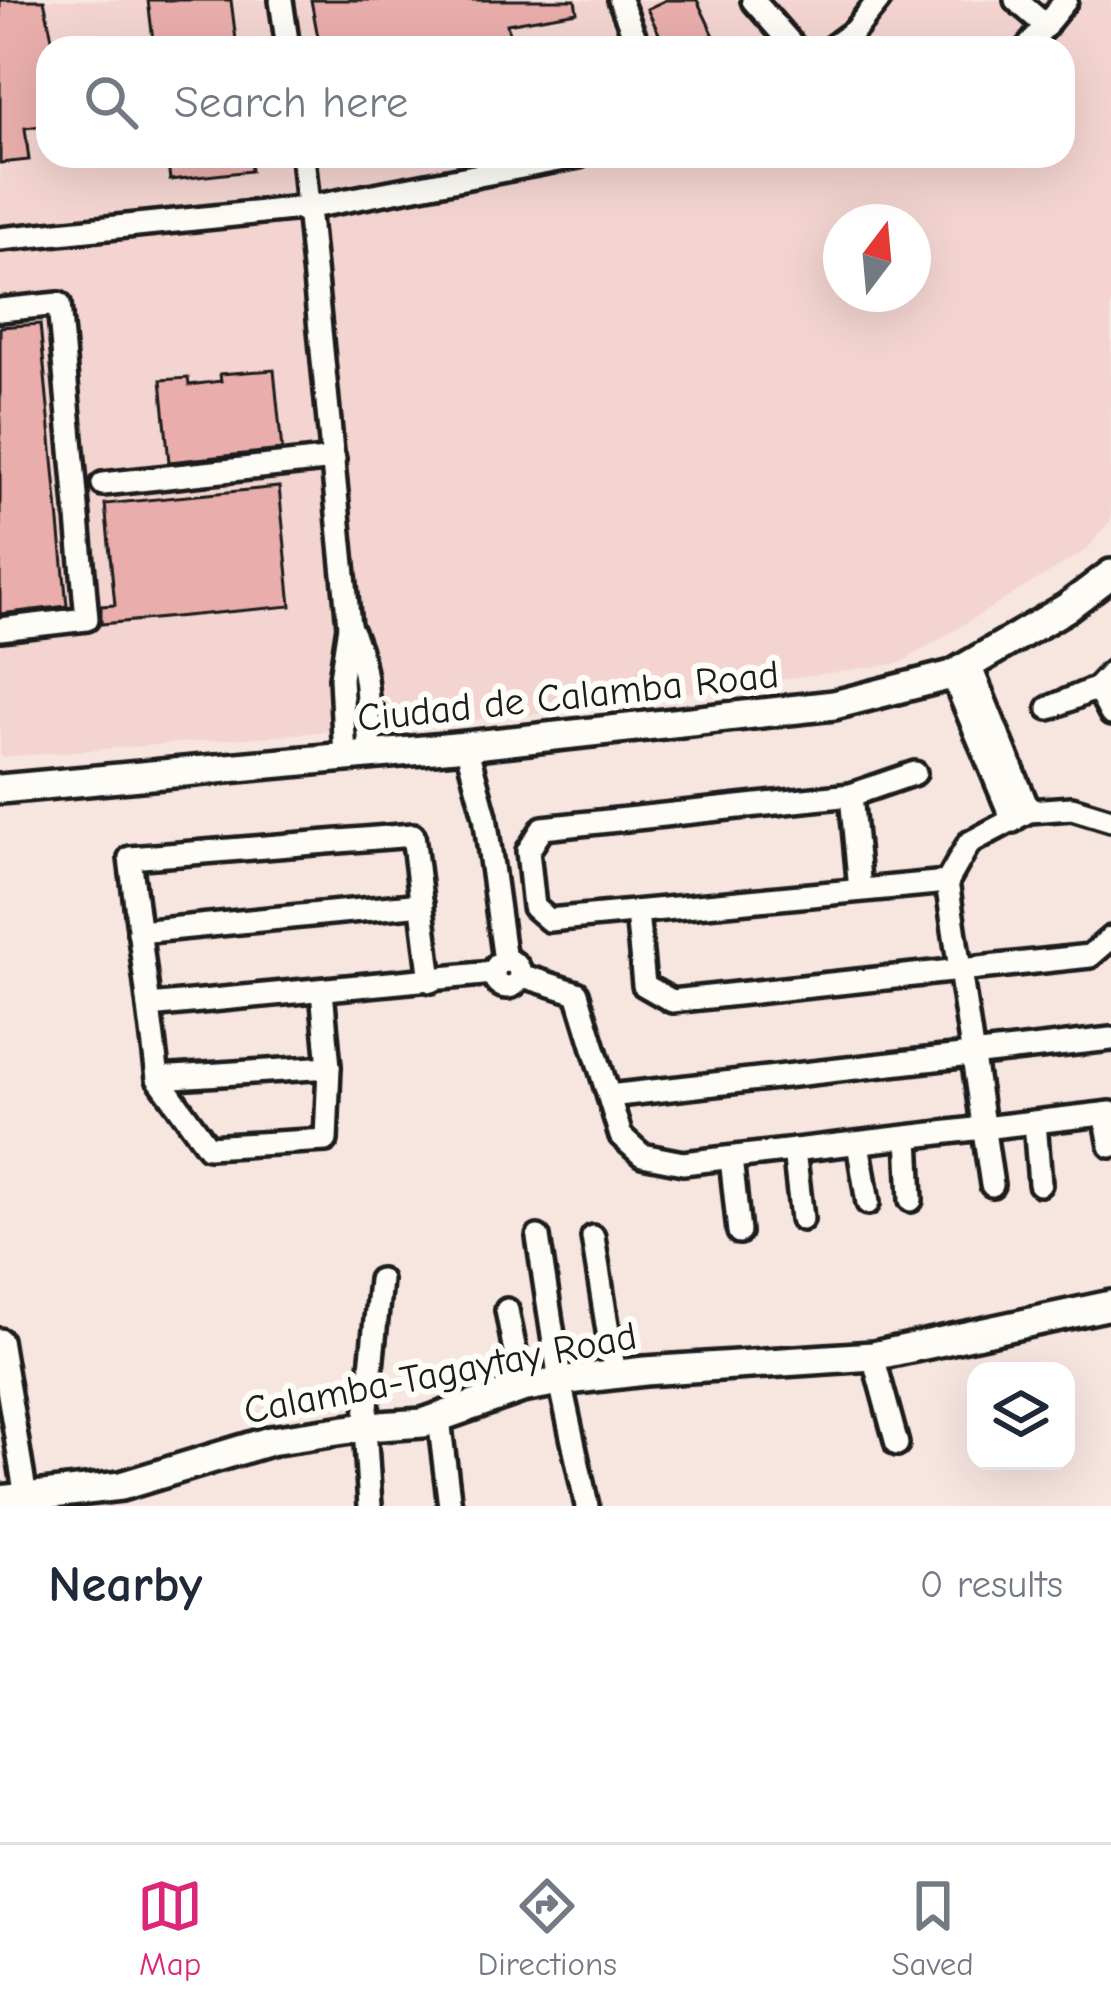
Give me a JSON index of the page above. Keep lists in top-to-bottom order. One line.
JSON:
{"streets":{"main road":["Ciudad de Calamba Road","Calamba-Tagaytay Road"]},"north":"top","page":{"search":"Search here","heading":["Nearby","0 results"],"nav":["Map","Directions","Saved"]}}
